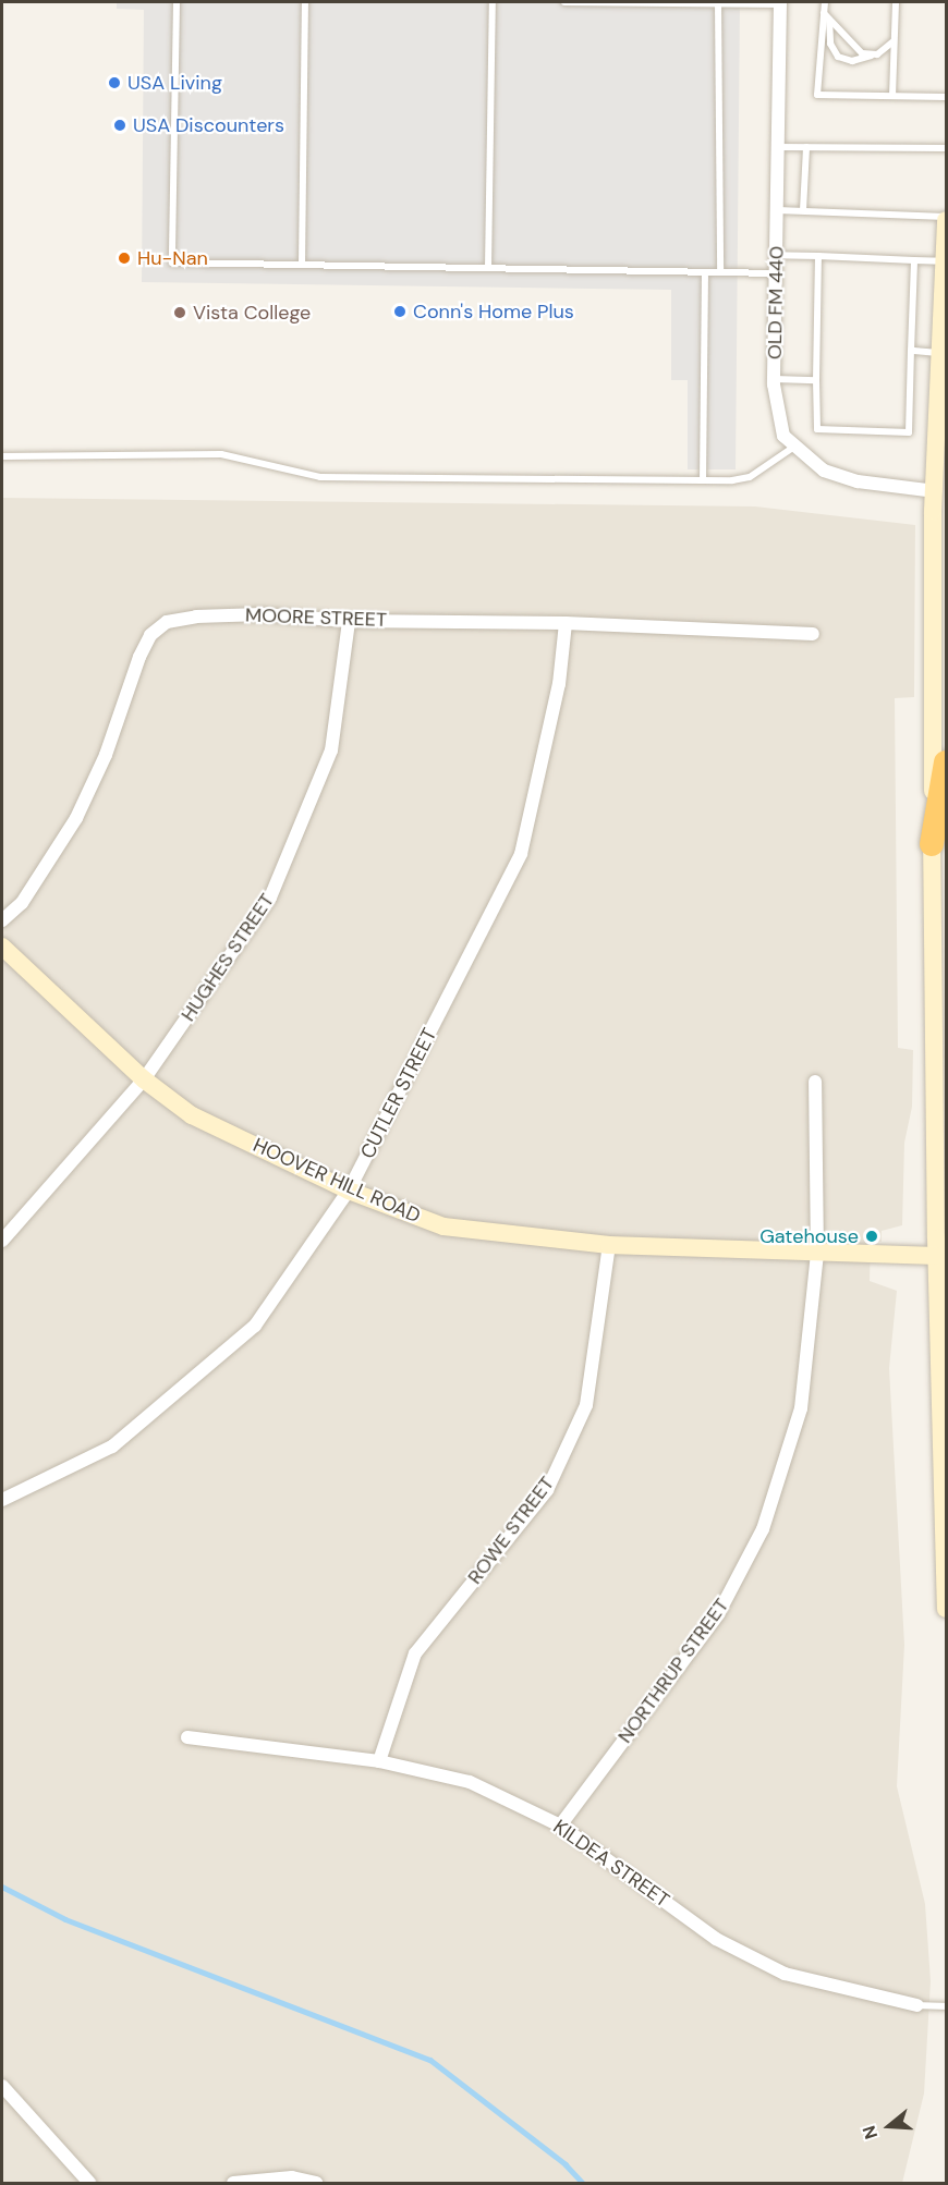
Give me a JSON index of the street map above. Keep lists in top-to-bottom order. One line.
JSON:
{"streets":{"main road":["HOOVER HILL ROAD"],"street":["OLD FM 440","MOORE STREET","HUGHES STREET","CUTLER STREET","ROWE STREET","NORTHRUP STREET","KILDEA STREET"]},"crossings":[["MOORE STREET","HUGHES STREET"],["MOORE STREET","CUTLER STREET"],["HUGHES STREET","HOOVER HILL ROAD"],["CUTLER STREET","HOOVER HILL ROAD"],["HOOVER HILL ROAD","ROWE STREET"],["HOOVER HILL ROAD","NORTHRUP STREET"],["ROWE STREET","KILDEA STREET"],["NORTHRUP STREET","KILDEA STREET"]],"places":["USA Living","USA Discounters","Hu-Nan","Conn's Home Plus","Vista College","Gatehouse"],"north":"left"}
